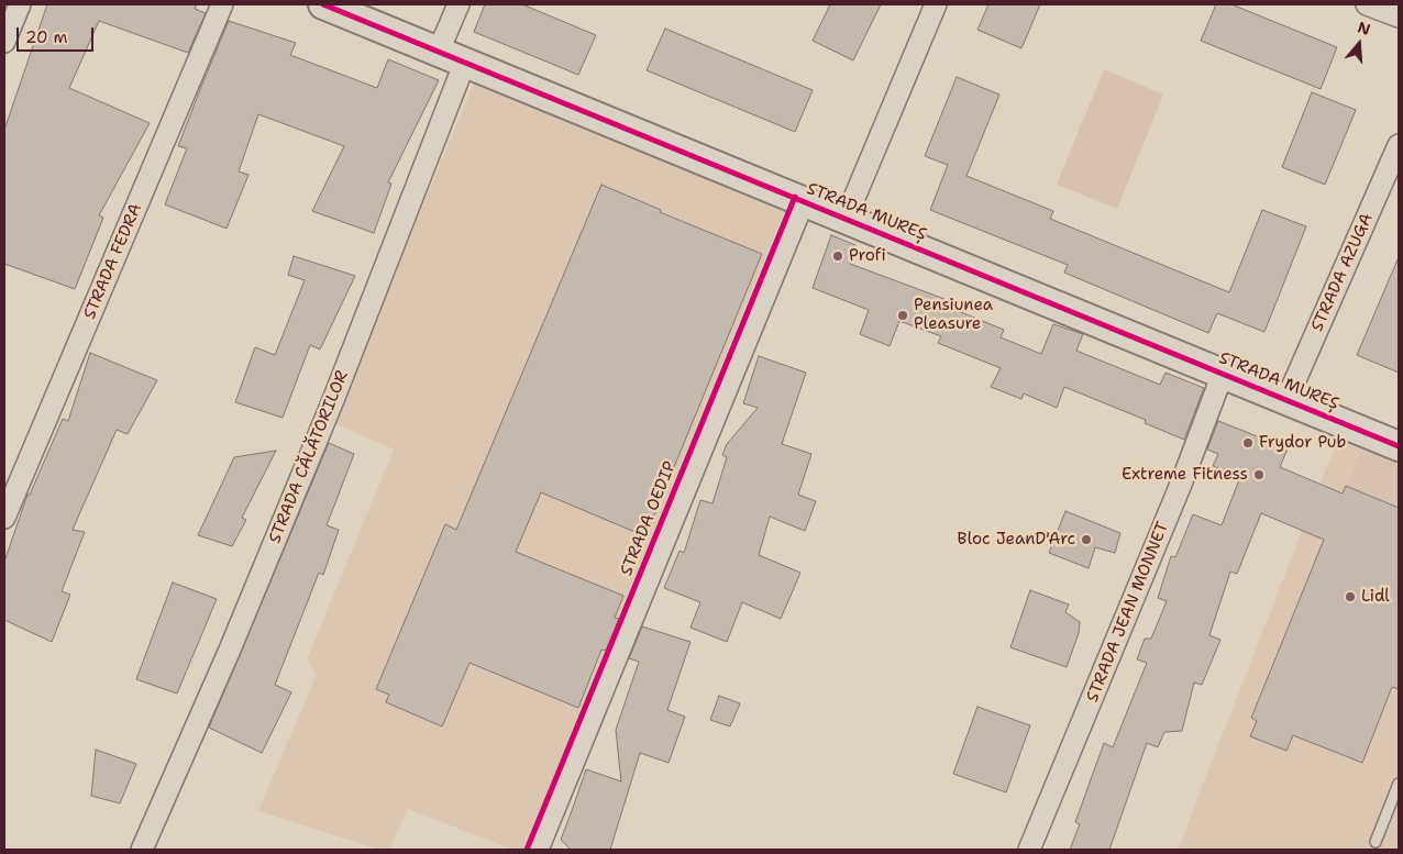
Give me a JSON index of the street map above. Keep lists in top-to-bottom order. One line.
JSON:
{"streets":{"street":["STRADA MUREȘ","STRADA FEDRA","STRADA AZUGA","STRADA CĂLĂTORILOR","STRADA OEDIP","STRADA JEAN MONNET"]},"crossings":[["STRADA MUREȘ","STRADA AZUGA"],["STRADA MUREȘ","STRADA CĂLĂTORILOR"],["STRADA MUREȘ","STRADA OEDIP"],["STRADA MUREȘ","STRADA JEAN MONNET"]],"places":["Profi","Pensiunea Pleasure","Frydor Pub","Extreme Fitness","Bloc JeanD'Arc","Lidl"],"scale_bar":"20 m","north":"top"}
